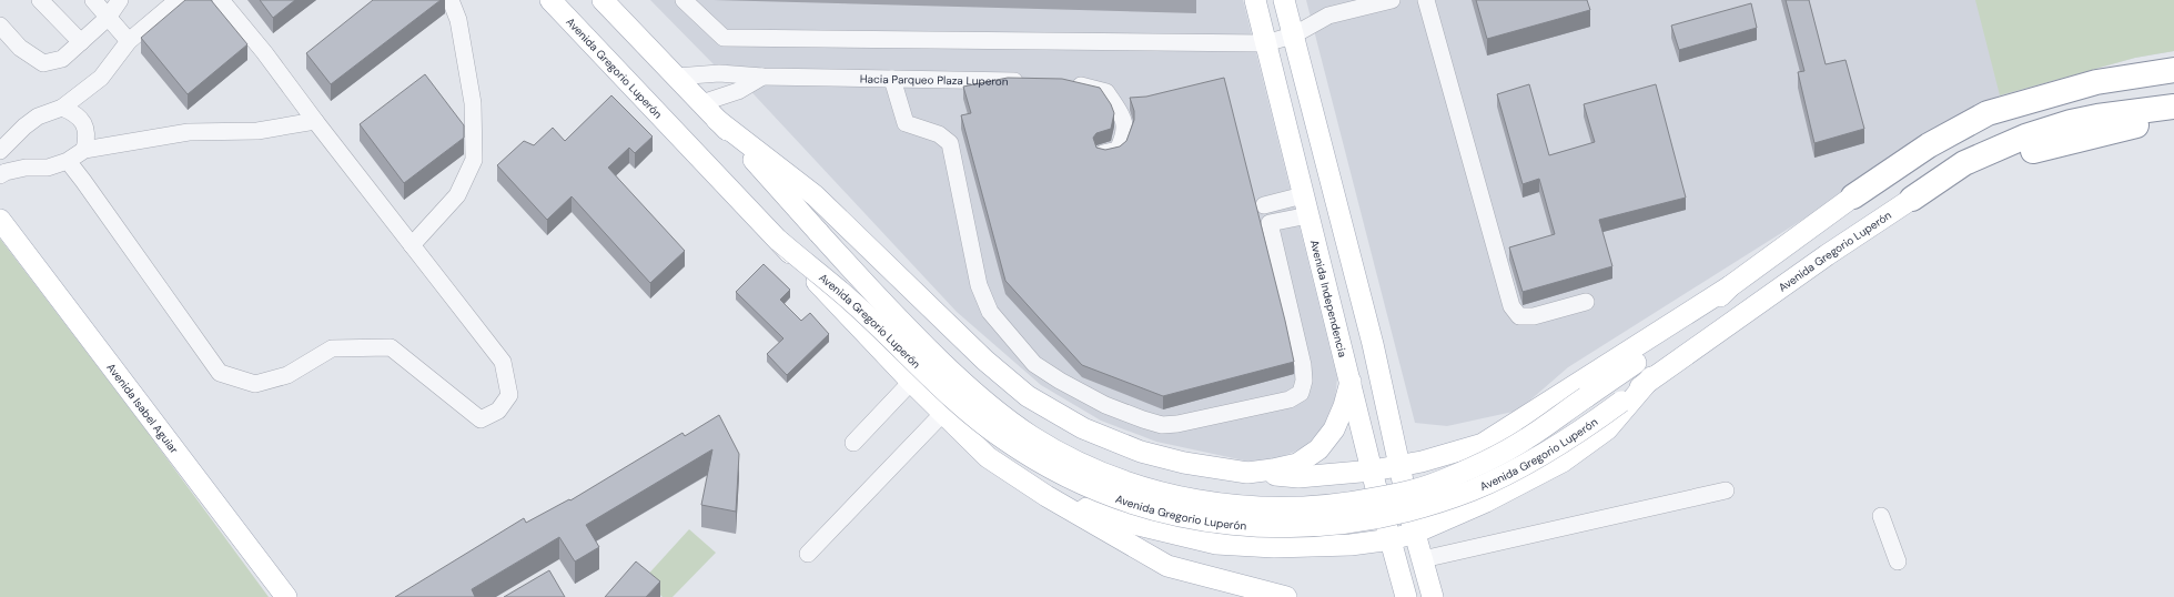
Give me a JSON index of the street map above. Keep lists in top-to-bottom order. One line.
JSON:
{"streets":{"main road":["Avenida Gregorio Luperón","Avenida Independencia","Avenida Isabel Aguiar"],"lane":["Hacia Parqueo Plaza Luperon"]},"crossings":[["Avenida Gregorio Luperón","Hacia Parqueo Plaza Luperon"]]}
